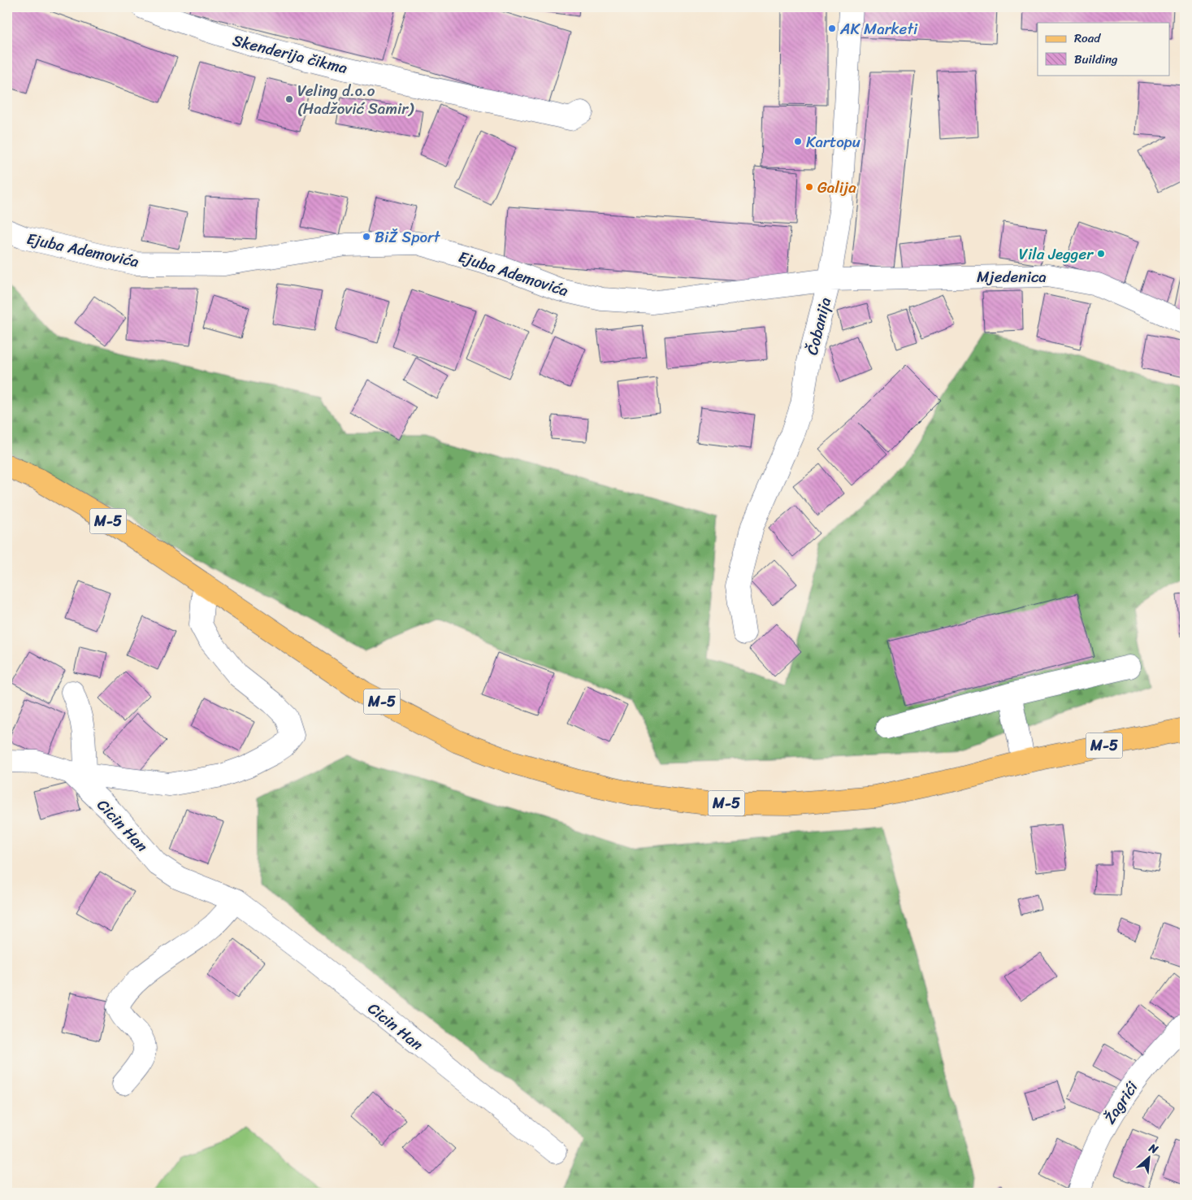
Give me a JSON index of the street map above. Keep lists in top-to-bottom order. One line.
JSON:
{"streets":{"main road":["M-5"],"street":["Skenderija čikma","Ejuba Ademovića","Mjedenica","Čobanija","Cicin Han","Žagrići"]},"crossings":[["Ejuba Ademovića","Mjedenica"],["Ejuba Ademovića","Čobanija"],["Mjedenica","Čobanija"]],"places":["AK Marketi","Veling d.o.o (Hadžović Samir)","Kartopu","Galija","BiŽ Sport","Vila Jegger"],"legend":["Road","Building"],"north":"top right"}
